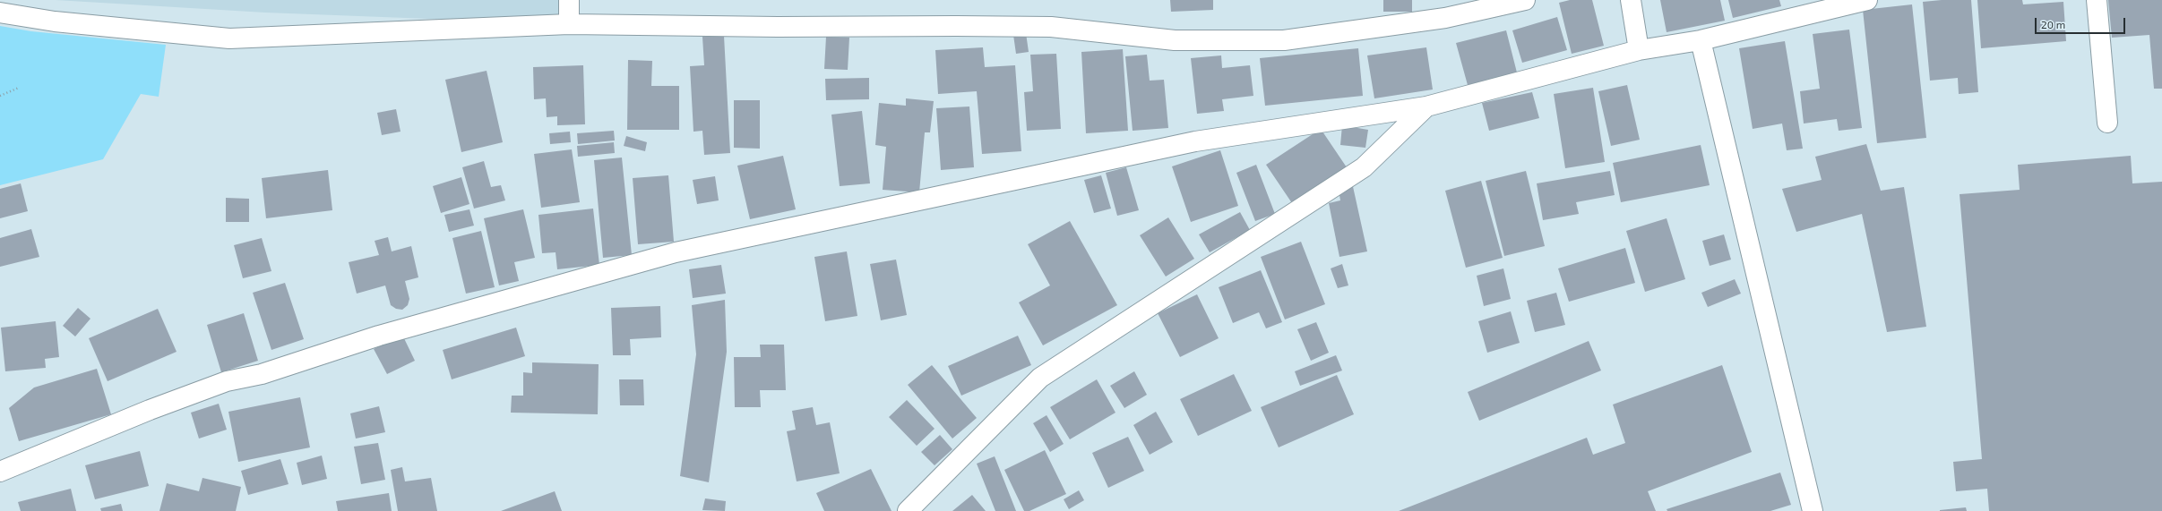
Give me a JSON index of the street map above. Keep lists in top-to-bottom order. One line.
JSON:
{"scale_bar":"20 m"}
